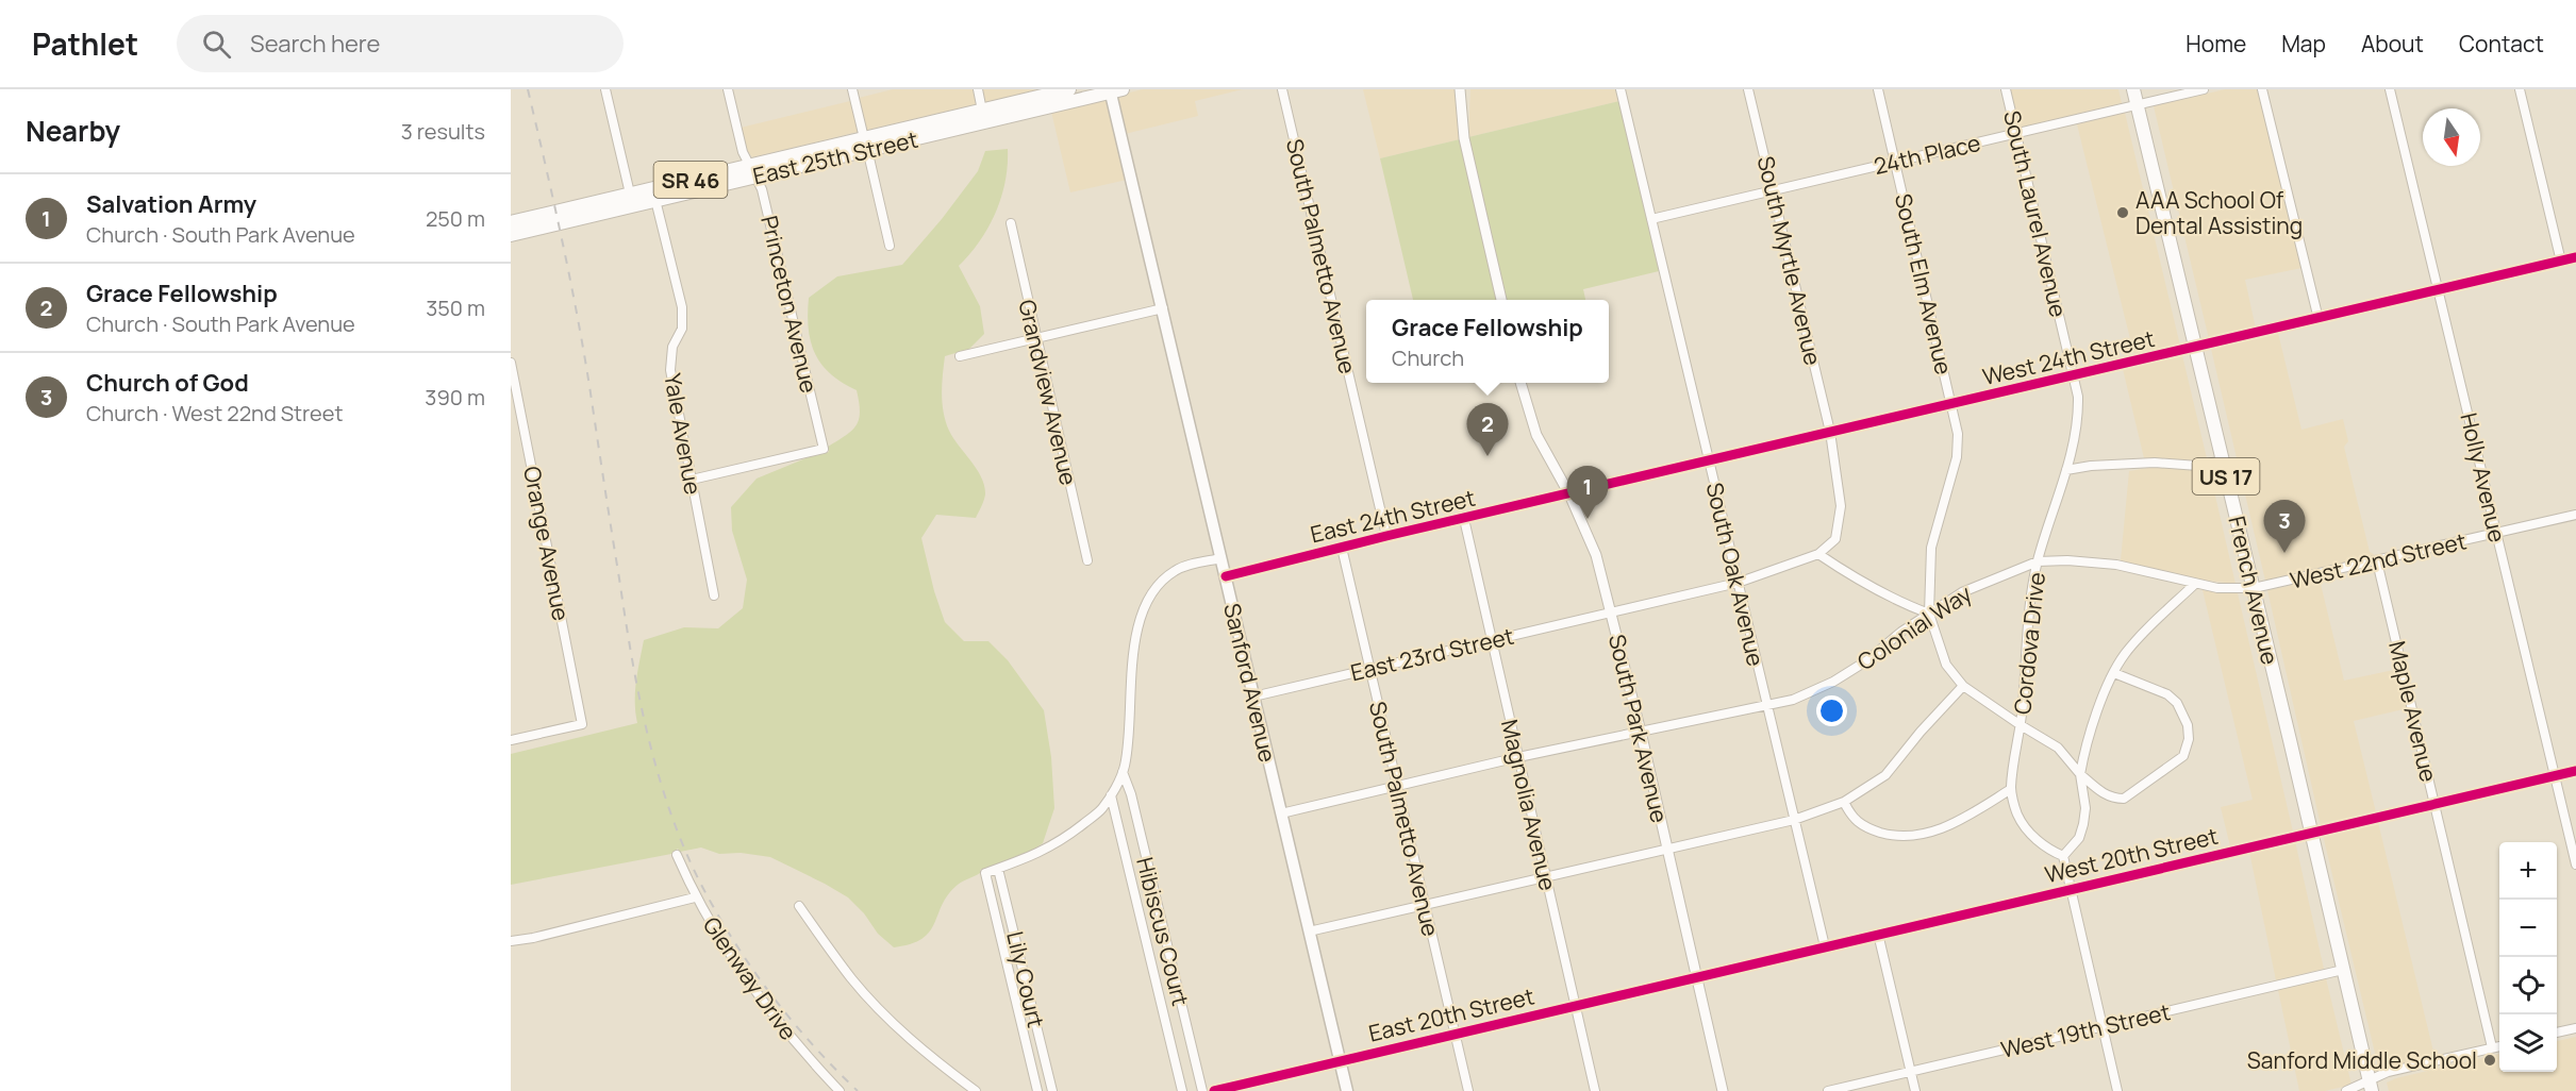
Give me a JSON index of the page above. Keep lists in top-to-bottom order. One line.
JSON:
{"streets":{"main road":["East 25th Street","SR 46","US 17","French Avenue","Sanford Avenue"],"street":["24th Place","South Laurel Avenue","South Palmetto Avenue","South Myrtle Avenue","South Elm Avenue","Princeton Avenue","West 24th Street","Grandview Avenue","Yale Avenue","Holly Avenue","East 24th Street","Orange Avenue","West 22nd Street","South Oak Avenue","Colonial Way","Cordova Drive","East 23rd Street","Maple Avenue","South Park Avenue","Magnolia Avenue","West 20th Street","Hibiscus Court","Glenway Drive","Lily Court","East 20th Street","West 19th Street"]},"crossings":[["24th Place","South Laurel Avenue"],["24th Place","South Myrtle Avenue"],["24th Place","South Elm Avenue"],["24th Place","South Oak Avenue"],["24th Place","French Avenue"],["East 25th Street","Princeton Avenue"],["East 25th Street","Yale Avenue"],["East 25th Street","Sanford Avenue"],["South Laurel Avenue","West 24th Street"],["South Laurel Avenue","Cordova Drive"],["South Palmetto Avenue","East 24th Street"],["South Palmetto Avenue","East 23rd Street"],["South Palmetto Avenue","East 20th Street"],["South Myrtle Avenue","West 24th Street"],["South Myrtle Avenue","East 23rd Street"],["South Elm Avenue","West 24th Street"],["South Elm Avenue","Colonial Way"],["Princeton Avenue","Yale Avenue"],["West 24th Street","Holly Avenue"],["West 24th Street","East 24th Street"],["West 24th Street","South Oak Avenue"],["West 24th Street","French Avenue"],["West 24th Street","Cordova Drive"],["West 24th Street","South Park Avenue"],["Holly Avenue","West 22nd Street"],["Holly Avenue","West 20th Street"],["East 24th Street","Sanford Avenue"],["East 24th Street","South Park Avenue"],["East 24th Street","Magnolia Avenue"],["West 22nd Street","French Avenue"],["West 22nd Street","Colonial Way"],["West 22nd Street","Maple Avenue"],["South Oak Avenue","Colonial Way"],["South Oak Avenue","East 23rd Street"],["South Oak Avenue","West 20th Street"],["French Avenue","Colonial Way"],["French Avenue","West 20th Street"],["French Avenue","West 19th Street"],["Colonial Way","Cordova Drive"],["East 23rd Street","Sanford Avenue"],["East 23rd Street","South Park Avenue"],["East 23rd Street","Magnolia Avenue"],["Sanford Avenue","East 20th Street"],["Maple Avenue","West 20th Street"],["South Park Avenue","West 20th Street"],["South Park Avenue","East 20th Street"],["Magnolia Avenue","East 20th Street"],["West 20th Street","East 20th Street"]],"places":["AAA School Of Dental Assisting","Sanford Middle School"],"north":"bottom","page":{"header":"Pathlet","search":"Search here","nav":["Home","Map","About","Contact"],"heading":["Nearby","3 results"],"list":[{"mark":"1","name":"Salvation Army","note":"Church · South Park Avenue","value":"250 m"},{"mark":"2","name":"Grace Fellowship","note":"Church · South Park Avenue","value":"350 m"},{"mark":"3","name":"Church of God","note":"Church · West 22nd Street","value":"390 m"}],"popup":["Grace Fellowship","Church"],"pins":["2","1","3"],"map_buttons":["+","−"]}}
